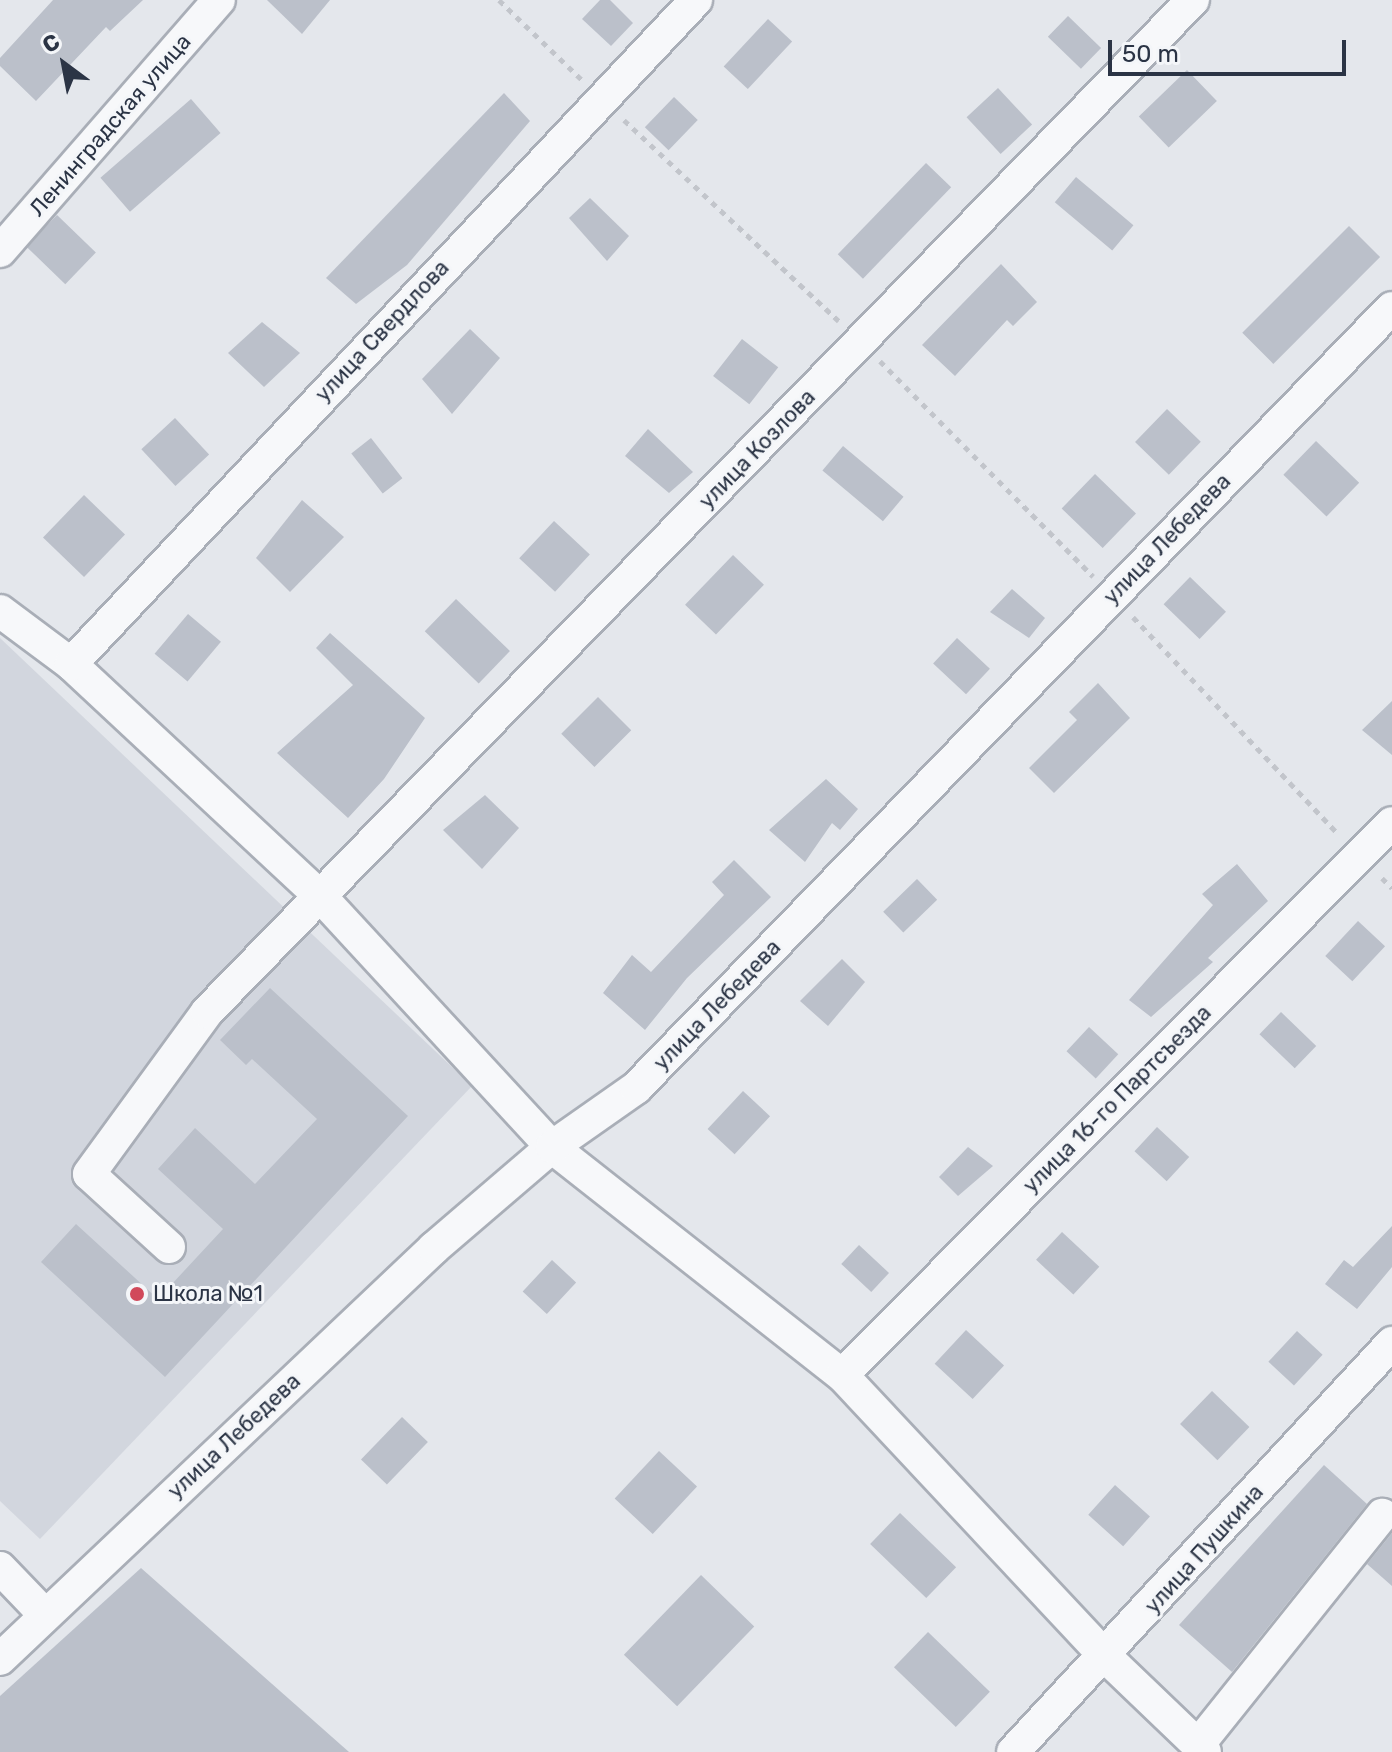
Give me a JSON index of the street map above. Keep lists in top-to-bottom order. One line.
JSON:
{"streets":{"street":["Ленинградская улица","улица Свердлова","улица Козлова","улица Лебедева","улица 16-го Партсъезда","улица Пушкина"]},"places":["Школа №1"],"scale_bar":"50 m","north":"top left"}
